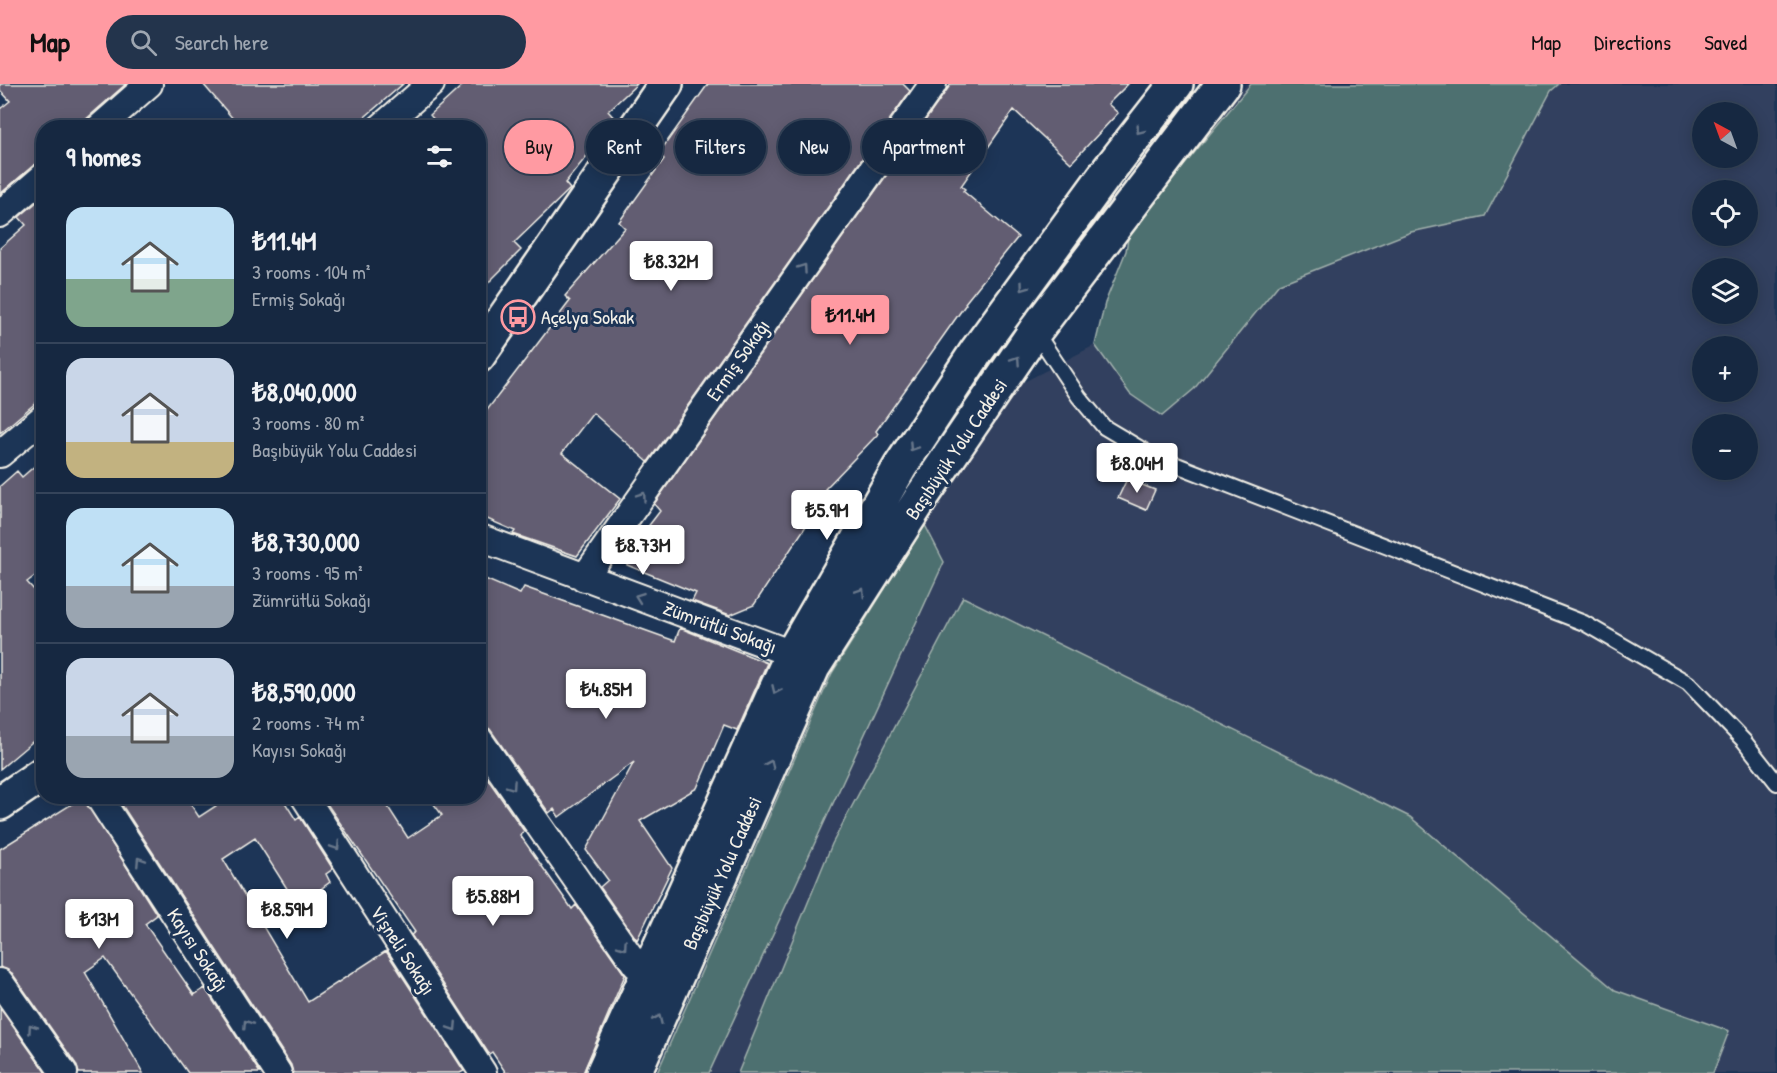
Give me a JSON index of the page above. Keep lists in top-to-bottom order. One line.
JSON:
{"streets":{"main road":["Başıbüyük Yolu Caddesi"],"street":["Ermiş Sokağı","Zümrütlü Sokağı","Kayısı Sokağı","Vişneli Sokağı"]},"crossings":[["Ermiş Sokağı","Zümrütlü Sokağı"],["Başıbüyük Yolu Caddesi","Zümrütlü Sokağı"]],"one_way":["Ermiş Sokağı","Zümrütlü Sokağı"],"places":{"bus stop":["Açelya Sokak"]},"north":"top left","page":{"header":"Map","search":"Search here","nav":["Map","Directions","Saved"],"map_buttons":["+","−"],"chip":["Buy","Rent","Filters","New","Apartment"],"heading":"9 homes","list":[{"name":"₺11.4M","note":"3 rooms · 104 m² · Ermiş Sokağı"},{"name":"₺8,040,000","note":"3 rooms · 80 m² · Başıbüyük Yolu Caddesi"},{"name":"₺8,730,000","note":"3 rooms · 95 m² · Zümrütlü Sokağı"},{"name":"₺8,590,000","note":"2 rooms · 74 m² · Kayısı Sokağı"}],"price":["₺8.32M","₺11.4M","₺8.04M","₺5.9M","₺8.73M","₺4.85M","₺5.88M","₺8.59M","₺13M"]}}
